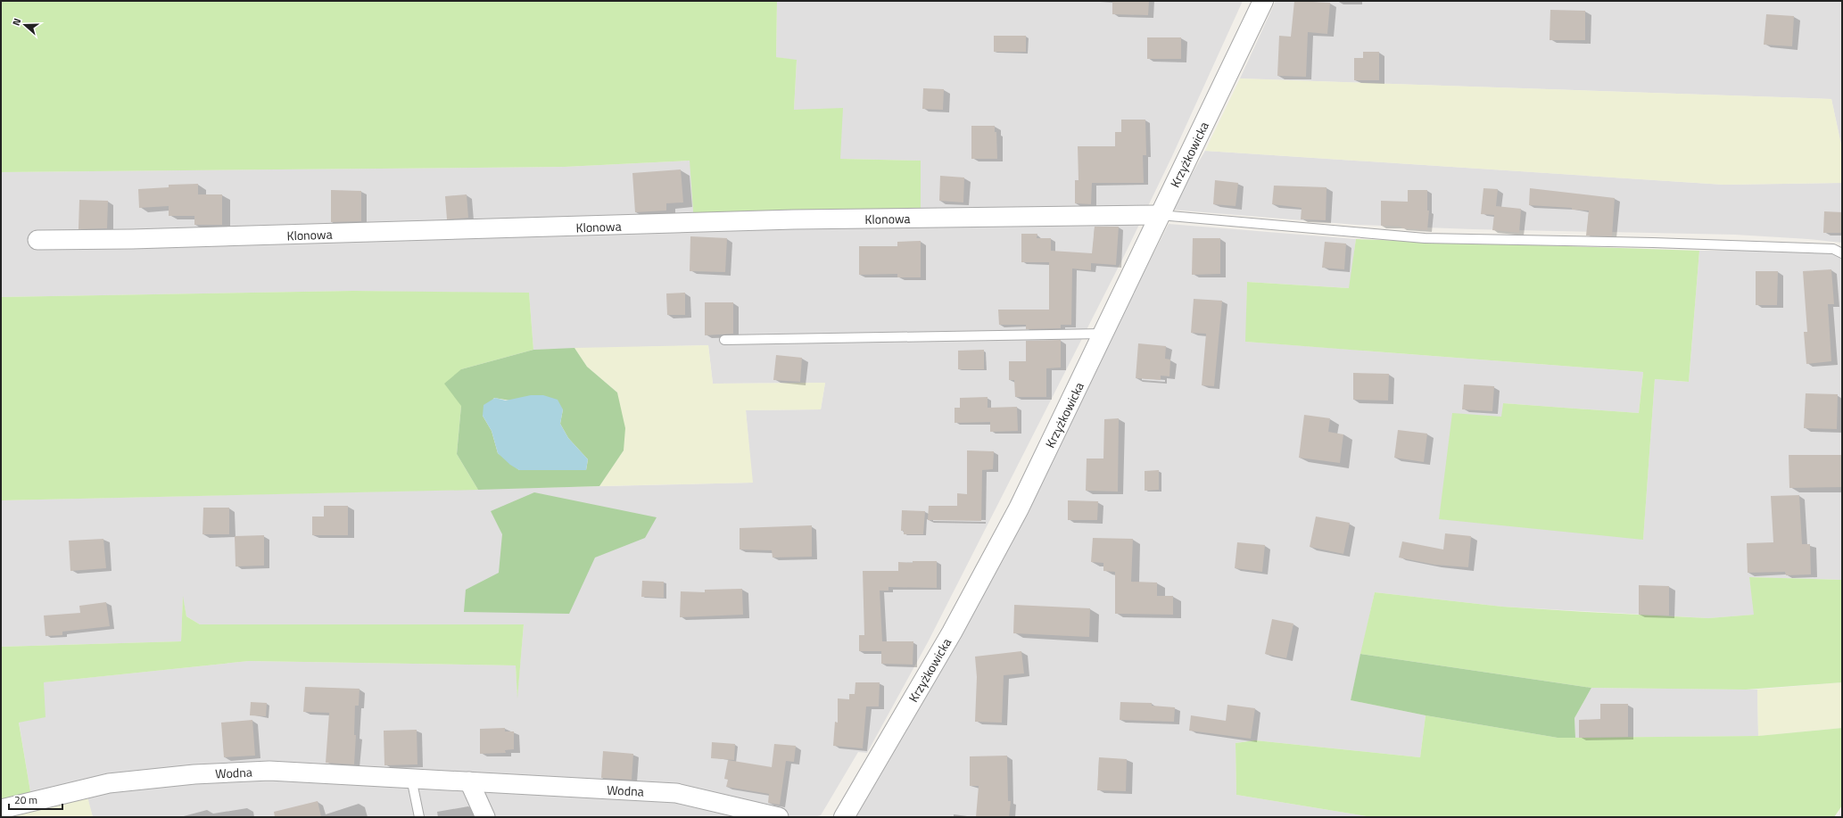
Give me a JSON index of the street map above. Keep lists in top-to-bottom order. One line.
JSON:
{"streets":{"street":["Krzyżkowicka","Klonowa","Wodna"]},"crossings":[["Krzyżkowicka","Klonowa"]],"scale_bar":"20 m","north":"left"}
